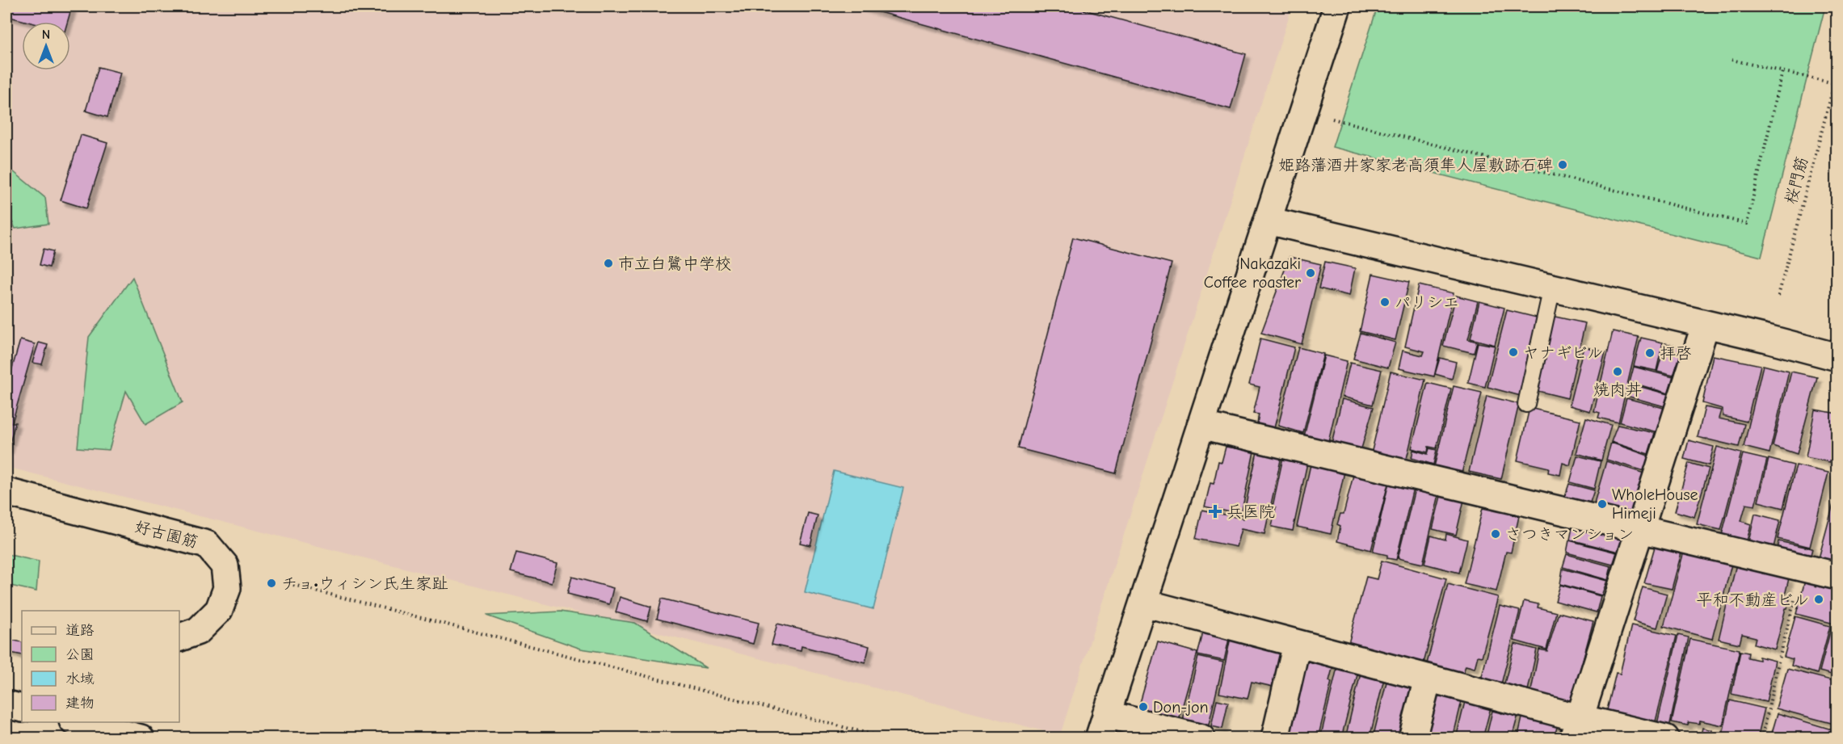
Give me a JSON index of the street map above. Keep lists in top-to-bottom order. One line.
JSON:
{"streets":{"main road":["好古園筋"],"path":["桜門筋"]},"places":{"other":["姫路藩酒井家家老高須隼人屋敷跡石碑","市立白鷺中学校","Nakazaki Coffee roaster","パリシエ","ヤナギビル","拝啓","焼肉丼","WholeHouse Himeji","さつきマンション","チョ•ウィシン氏生家趾","平和不動産ビル","Don-jon"],"health":["兵医院"]},"legend":["道路","公園","水域","建物"],"north":"top"}
